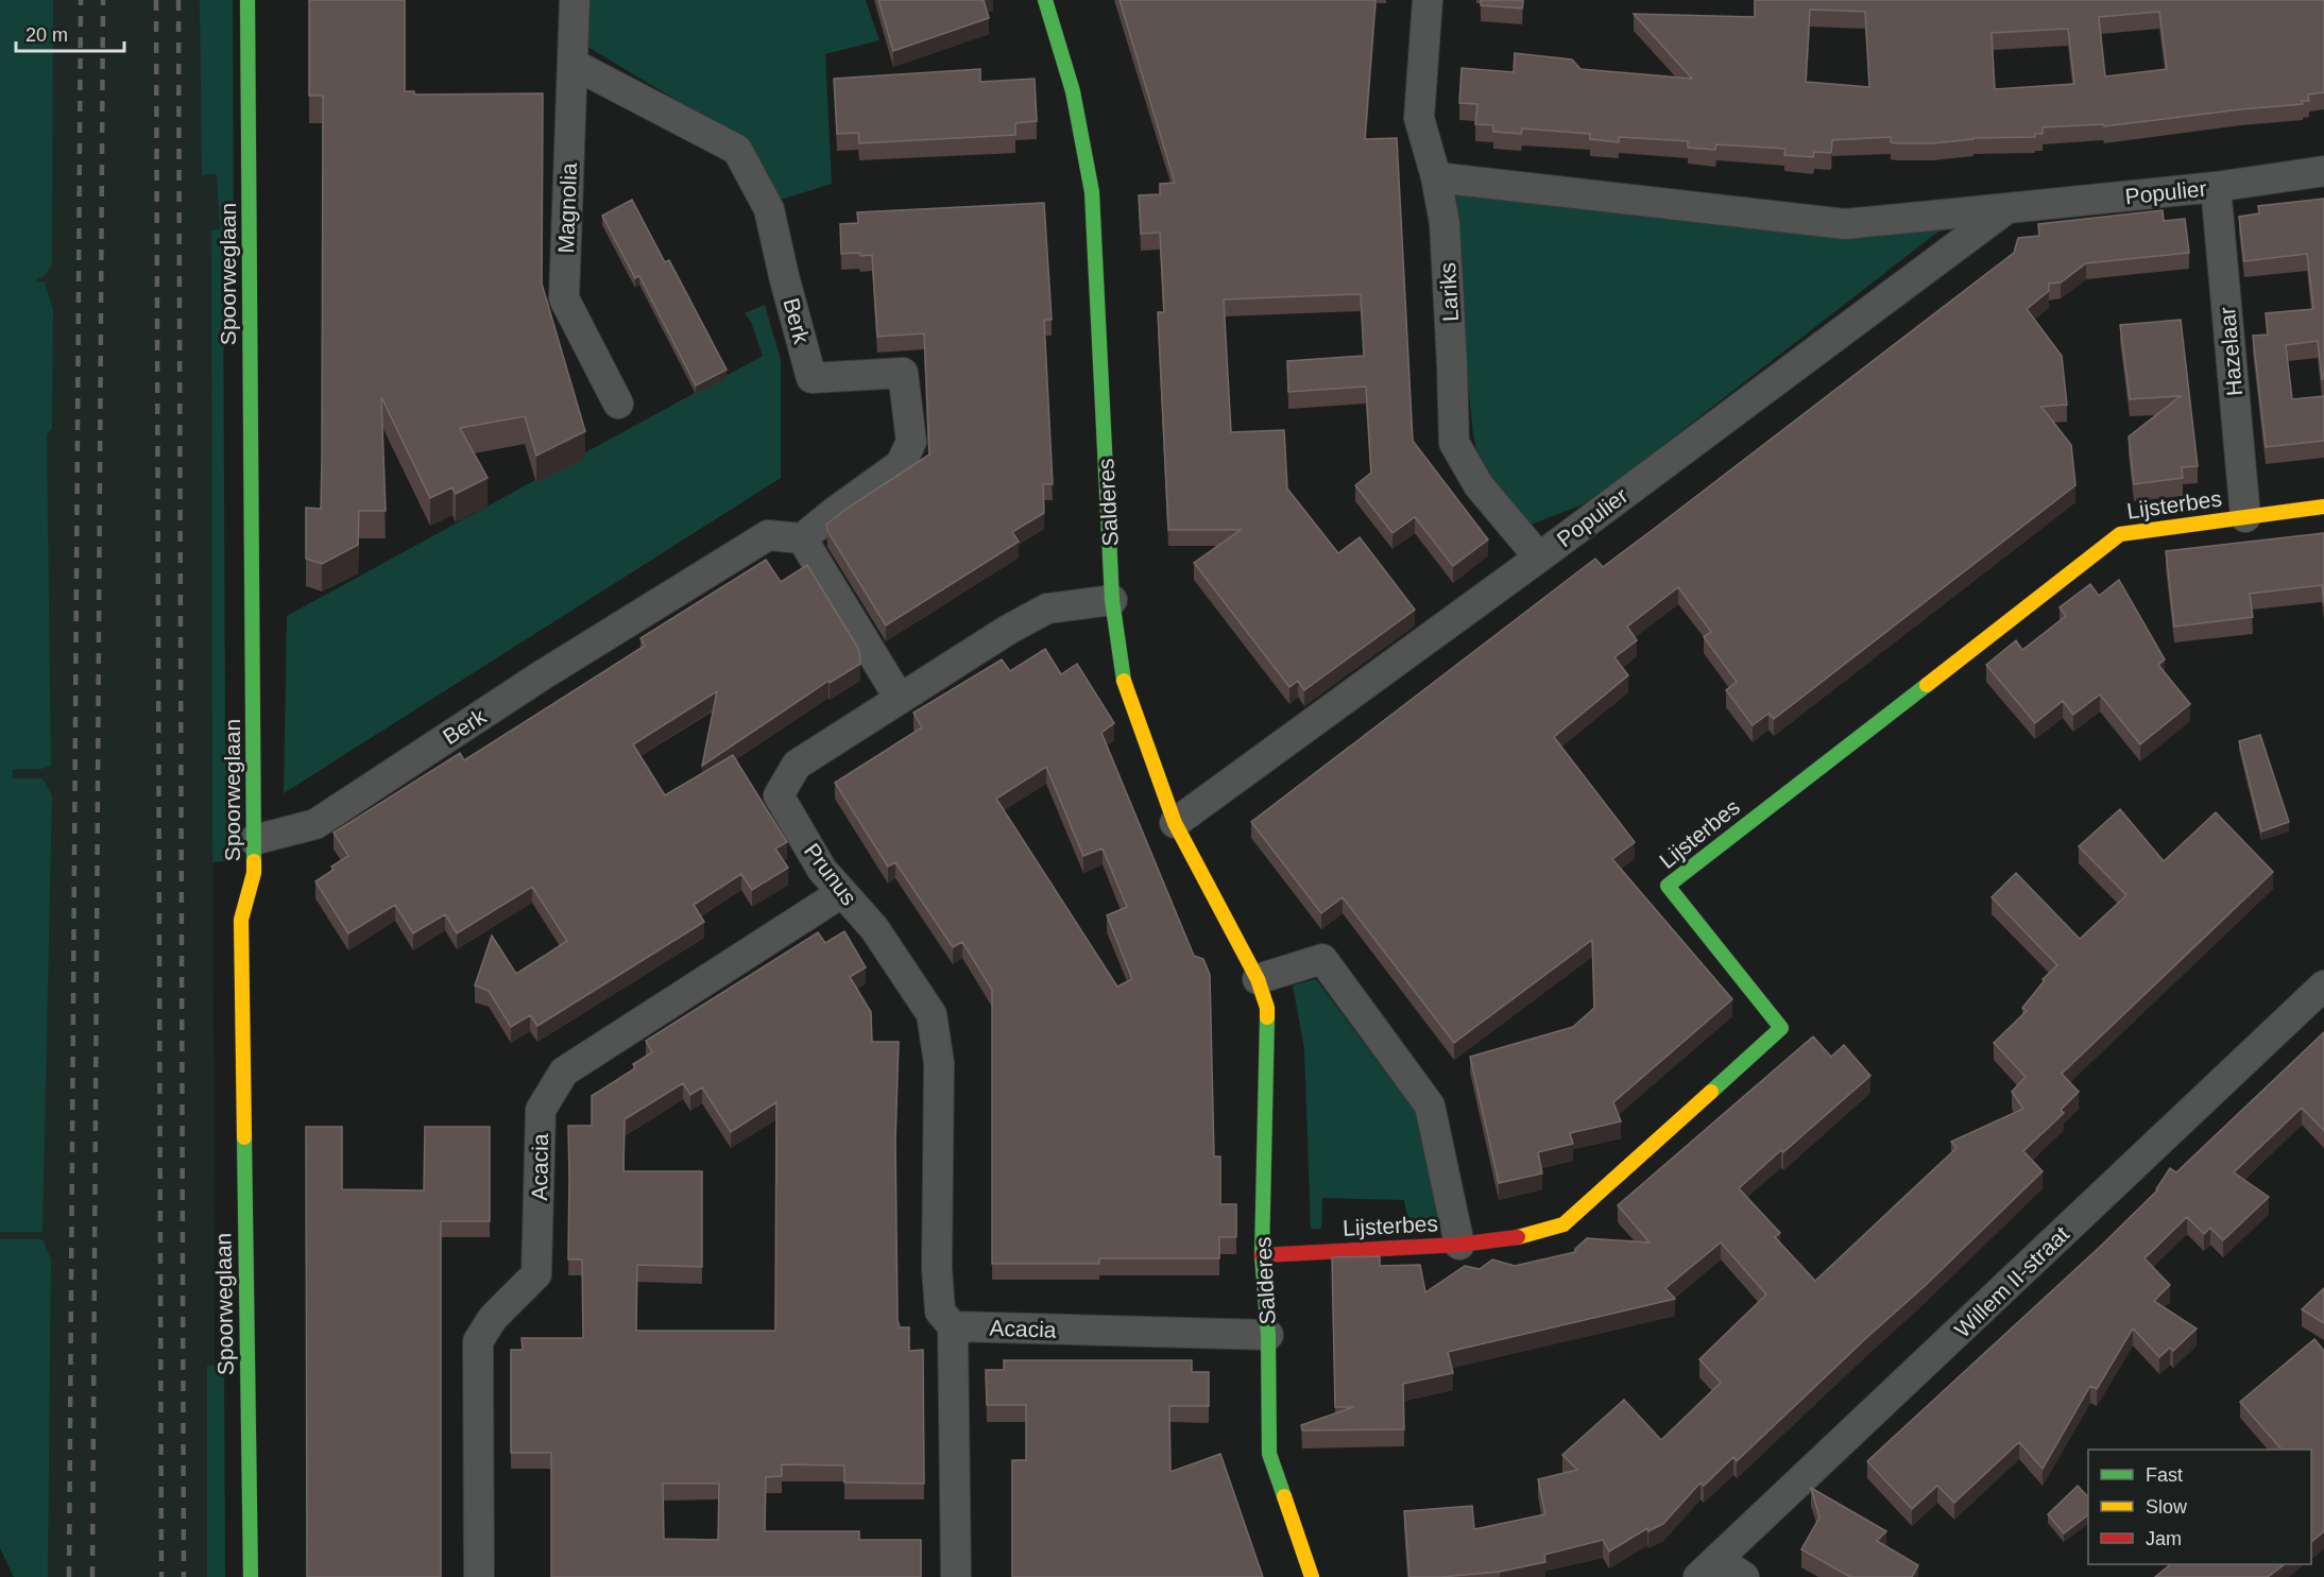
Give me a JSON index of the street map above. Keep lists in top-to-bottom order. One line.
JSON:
{"streets":{"street":["Populier","Magnolia","Spoorweglaan","Lariks","Berk","Hazelaar","Salderes","Lijsterbes","Prunus","Acacia","Willem II-straat"]},"crossings":[["Populier","Lariks"],["Populier","Hazelaar"],["Populier","Salderes"],["Magnolia","Berk"],["Spoorweglaan","Berk"],["Hazelaar","Lijsterbes"],["Salderes","Lijsterbes"],["Salderes","Prunus"],["Salderes","Acacia"],["Prunus","Acacia"]],"legend":["Fast","Slow","Jam"],"scale_bar":"20 m"}
